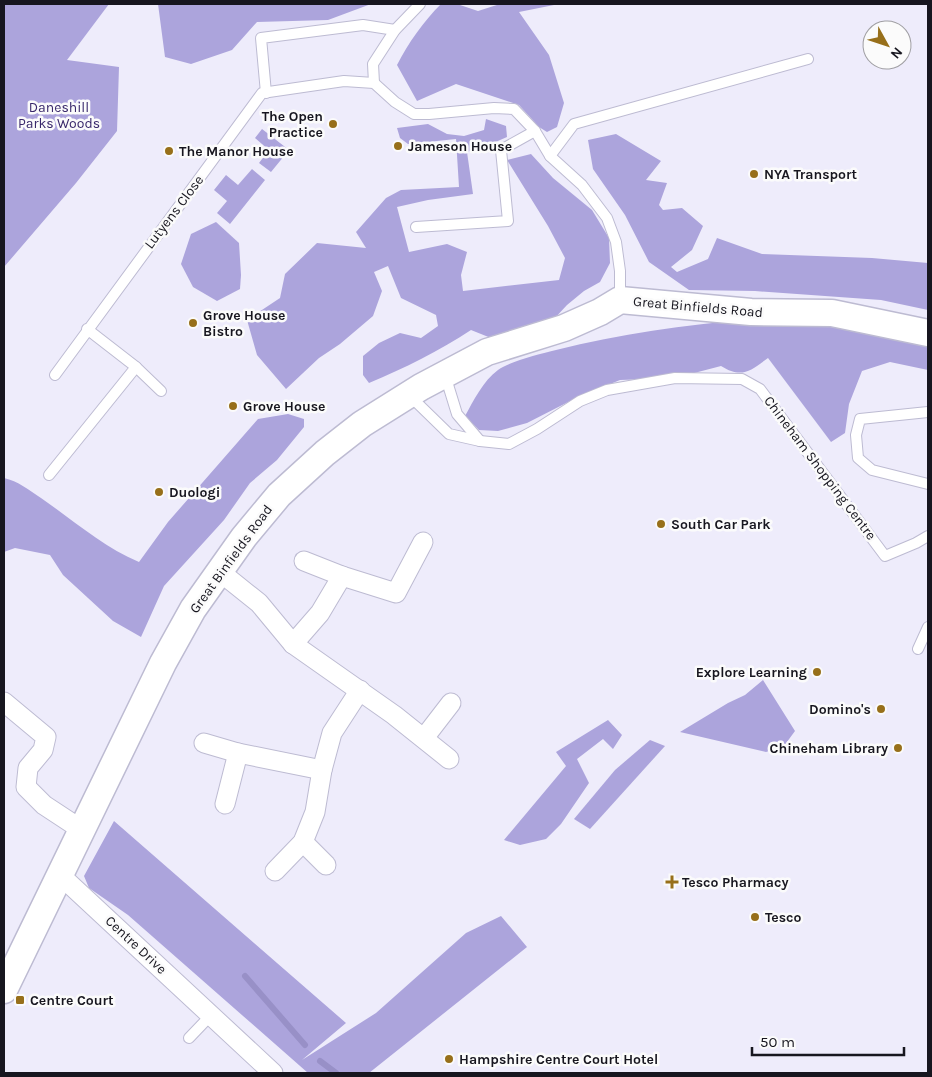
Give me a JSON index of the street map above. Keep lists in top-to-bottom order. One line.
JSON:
{"streets":{"street":["Great Binfields Road","Centre Drive"],"lane":["Lutyens Close","Chineham Shopping Centre"]},"crossings":[["Great Binfields Road","Chineham Shopping Centre"],["Great Binfields Road","Centre Drive"]],"parks":["Daneshill Parks Woods"],"places":{"other":["The Open Practice","Jameson House","The Manor House","NYA Transport","Grove House Bistro","Grove House","Duologi","South Car Park","Explore Learning","Domino's","Chineham Library","Tesco","Hampshire Centre Court Hotel"],"health":["Tesco Pharmacy"],"transit":["Centre Court"]},"scale_bar":"50 m","north":"bottom right"}
